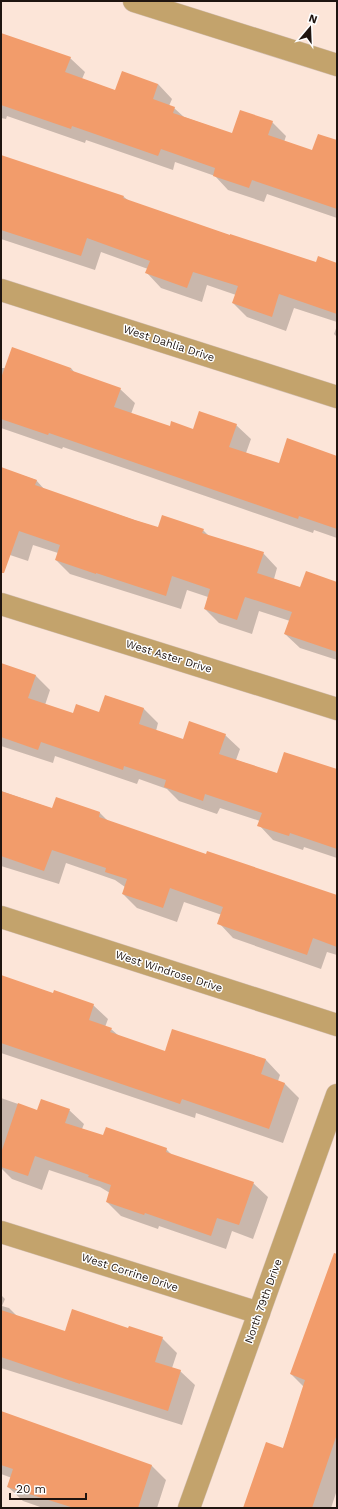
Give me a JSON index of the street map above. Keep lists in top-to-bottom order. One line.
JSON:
{"streets":{"street":["West Dahlia Drive","West Aster Drive","West Windrose Drive","West Corrine Drive","North 79th Drive"]},"crossings":[["West Corrine Drive","North 79th Drive"]],"scale_bar":"20 m","north":"top"}
